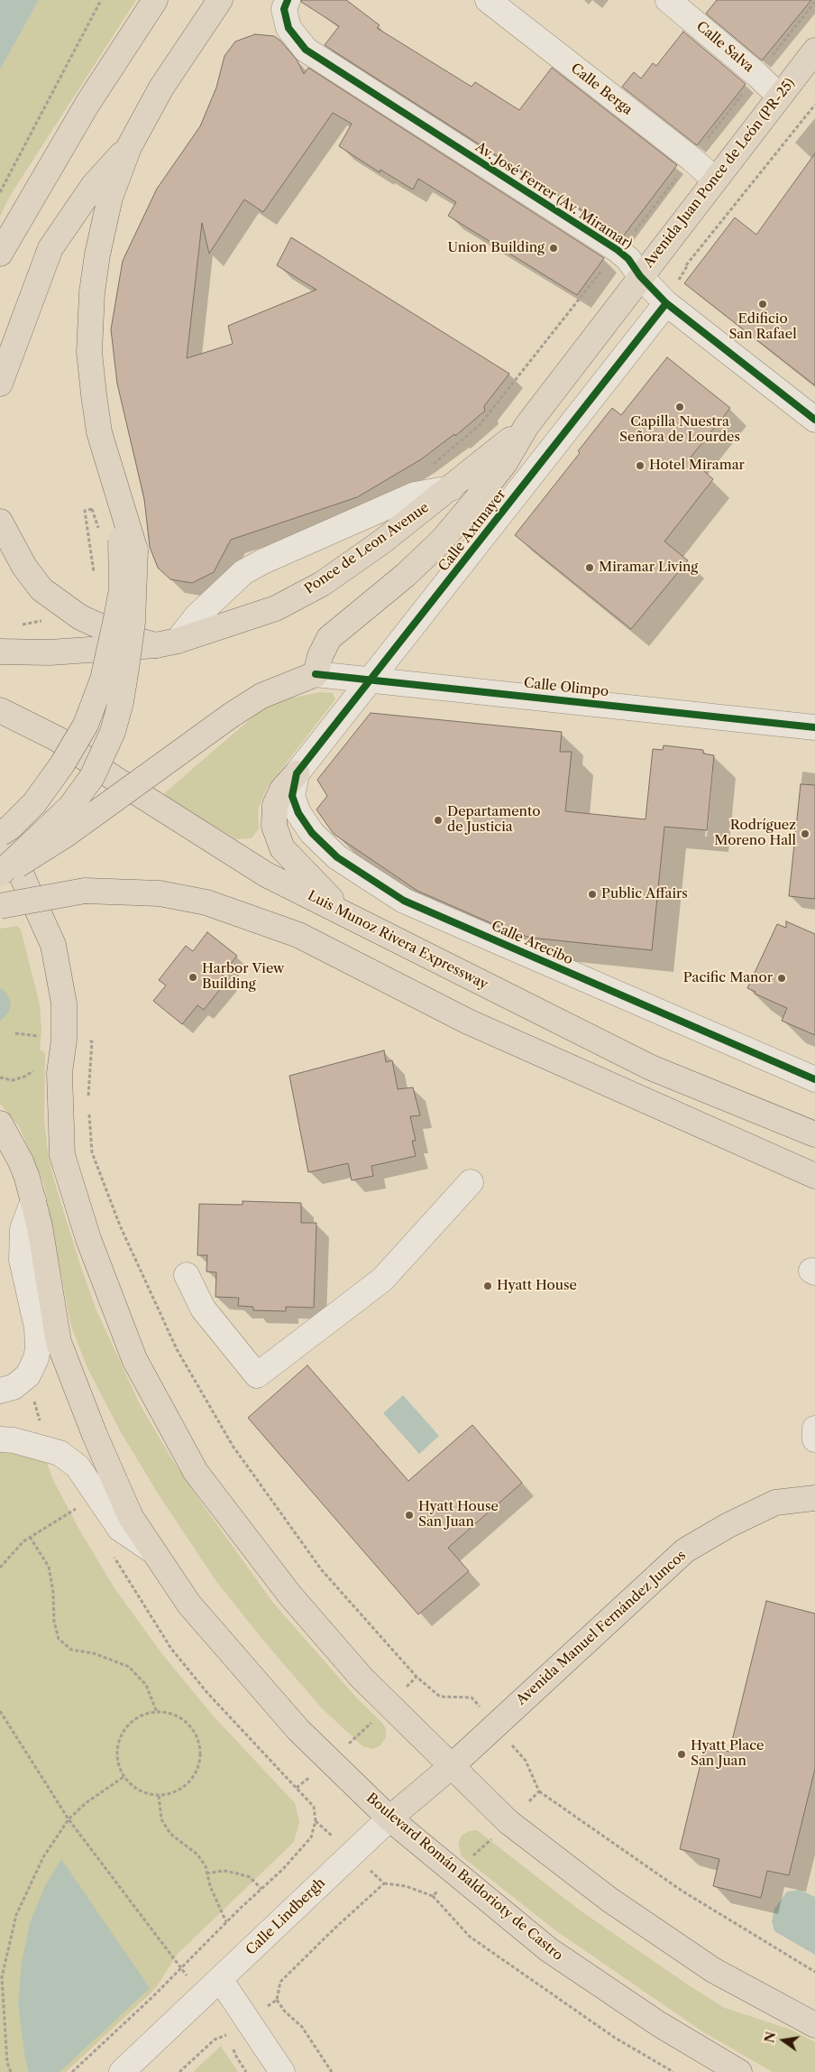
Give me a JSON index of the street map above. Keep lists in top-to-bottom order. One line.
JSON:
{"streets":{"main road":["Avenida Juan Ponce de León (PR-25)","Ponce de Leon Avenue","Luis Munoz Rivera Expressway","Avenida Manuel Fernández Juncos","Boulevard Román Baldorioty de Castro","Calle Lindbergh"],"street":["Calle Salva","Calle Berga","Av. José Ferrer (Av. Miramar)","Calle Axtmayer","Calle Olimpo","Calle Arecibo"]},"crossings":[["Calle Salva","Avenida Juan Ponce de León (PR-25)"],["Calle Berga","Avenida Juan Ponce de León (PR-25)"],["Avenida Juan Ponce de León (PR-25)","Av. José Ferrer (Av. Miramar)"],["Avenida Juan Ponce de León (PR-25)","Ponce de Leon Avenue"],["Av. José Ferrer (Av. Miramar)","Calle Axtmayer"],["Calle Axtmayer","Calle Olimpo"],["Calle Axtmayer","Calle Arecibo"],["Avenida Manuel Fernández Juncos","Calle Lindbergh"],["Boulevard Román Baldorioty de Castro","Calle Lindbergh"]],"places":["Union Building","Edificio San Rafael","Capilla Nuestra Señora de Lourdes","Hotel Miramar","Miramar Living","Departamento de Justicia","Rodríguez Moreno Hall","Public Affairs","Harbor View Building","Pacific Manor","Hyatt House","Hyatt House San Juan","Hyatt Place San Juan"],"north":"left"}
